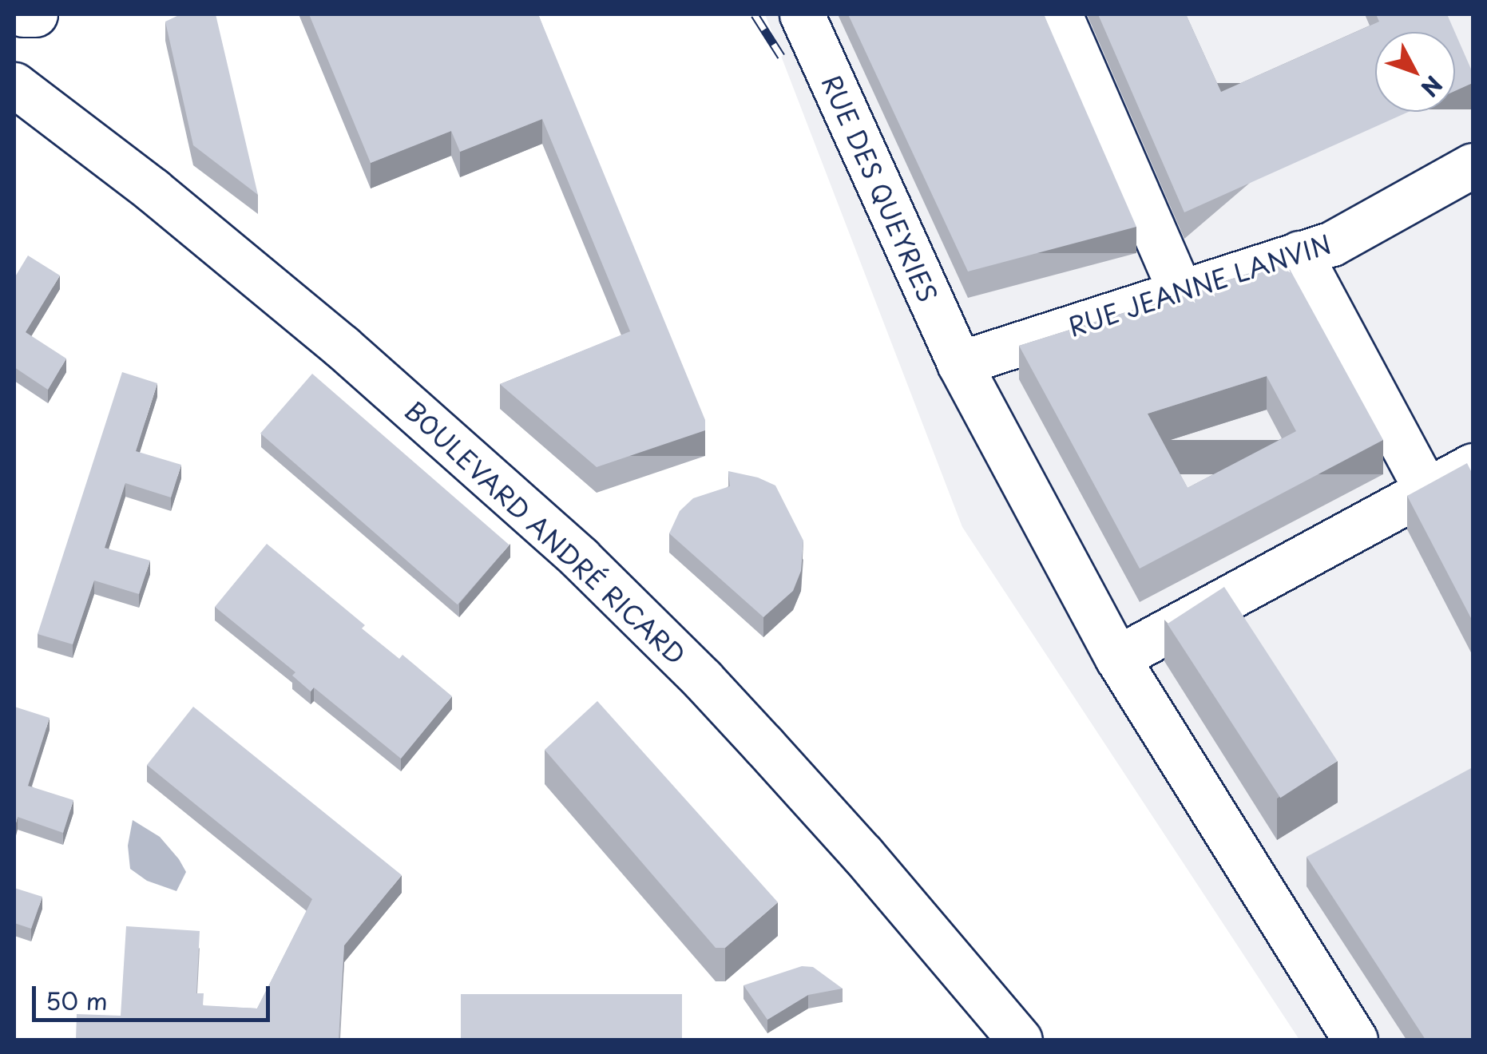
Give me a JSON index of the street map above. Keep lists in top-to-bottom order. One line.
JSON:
{"streets":{"street":["RUE DES QUEYRIES","RUE JEANNE LANVIN","BOULEVARD ANDRÉ RICARD"]},"crossings":[["RUE DES QUEYRIES","RUE JEANNE LANVIN"]],"scale_bar":"50 m","north":"bottom right"}
